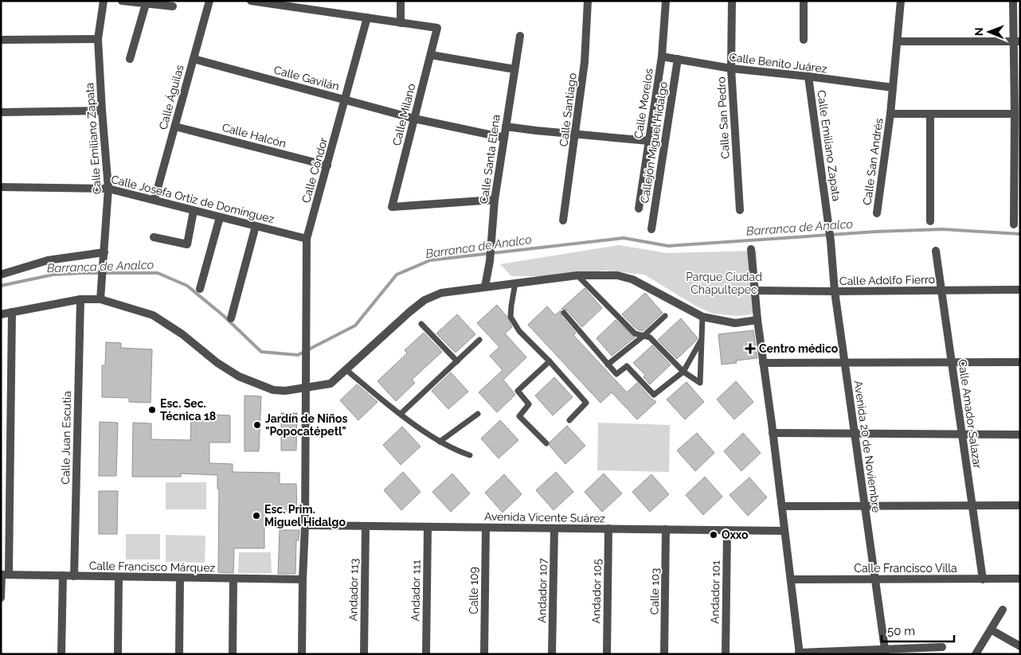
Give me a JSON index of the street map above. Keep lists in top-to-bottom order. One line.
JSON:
{"streets":{"street":["Calle Benito Juárez","Calle Gavilán","Calle Águilas","Calle Morelos","Calle Santiago","Calle Milano","Calle San Pedro","Calle Halcón","Calle Emiliano Zapata","Callejón Miguel Hidalgo","Calle Santa Elena","Calle San Andrés","Calle Cóndor","Calle Josefa Ortiz de Domínguez","Calle Adolfo Fierro","Calle Amador Salazar","Calle Juan Escutia","Avenida 20 de Noviembre","Avenida Vicente Suárez","Calle Francisco Márquez","Calle Francisco Villa","Andador 113","Andador 111","Calle 109","Andador 107","Andador 105","Calle 103","Andador 101"]},"crossings":[["Calle Benito Juárez","Calle Morelos"],["Calle Benito Juárez","Calle San Pedro"],["Calle Benito Juárez","Calle Emiliano Zapata"],["Calle Benito Juárez","Callejón Miguel Hidalgo"],["Calle Benito Juárez","Calle San Andrés"],["Calle Gavilán","Calle Águilas"],["Calle Gavilán","Calle Milano"],["Calle Gavilán","Calle Santa Elena"],["Calle Gavilán","Calle Cóndor"],["Calle Águilas","Calle Halcón"],["Calle Águilas","Calle Josefa Ortiz de Domínguez"],["Calle Milano","Calle Santa Elena"],["Calle Halcón","Calle Cóndor"],["Calle Emiliano Zapata","Calle Josefa Ortiz de Domínguez"],["Calle Emiliano Zapata","Avenida 20 de Noviembre"],["Calle Cóndor","Calle Josefa Ortiz de Domínguez"],["Calle Cóndor","Avenida Vicente Suárez"],["Calle Cóndor","Calle Francisco Márquez"],["Calle Adolfo Fierro","Calle Amador Salazar"],["Calle Adolfo Fierro","Avenida 20 de Noviembre"],["Calle Amador Salazar","Calle Francisco Villa"],["Calle Juan Escutia","Calle Francisco Márquez"],["Avenida 20 de Noviembre","Calle Francisco Villa"],["Avenida Vicente Suárez","Andador 113"],["Avenida Vicente Suárez","Andador 111"],["Avenida Vicente Suárez","Calle 109"],["Avenida Vicente Suárez","Andador 107"],["Avenida Vicente Suárez","Andador 105"],["Avenida Vicente Suárez","Calle 103"],["Avenida Vicente Suárez","Andador 101"]],"water":["Barranca de Analco"],"parks":["Parque Ciudad Chapultepec"],"places":{"health":["Centro médico"],"other":["Esc. Sec. Técnica 18","Jardín de Niños \"Popocatépetl\"","Esc. Prim. Miguel Hidalgo","Oxxo"]},"scale_bar":"50 m","north":"left"}
